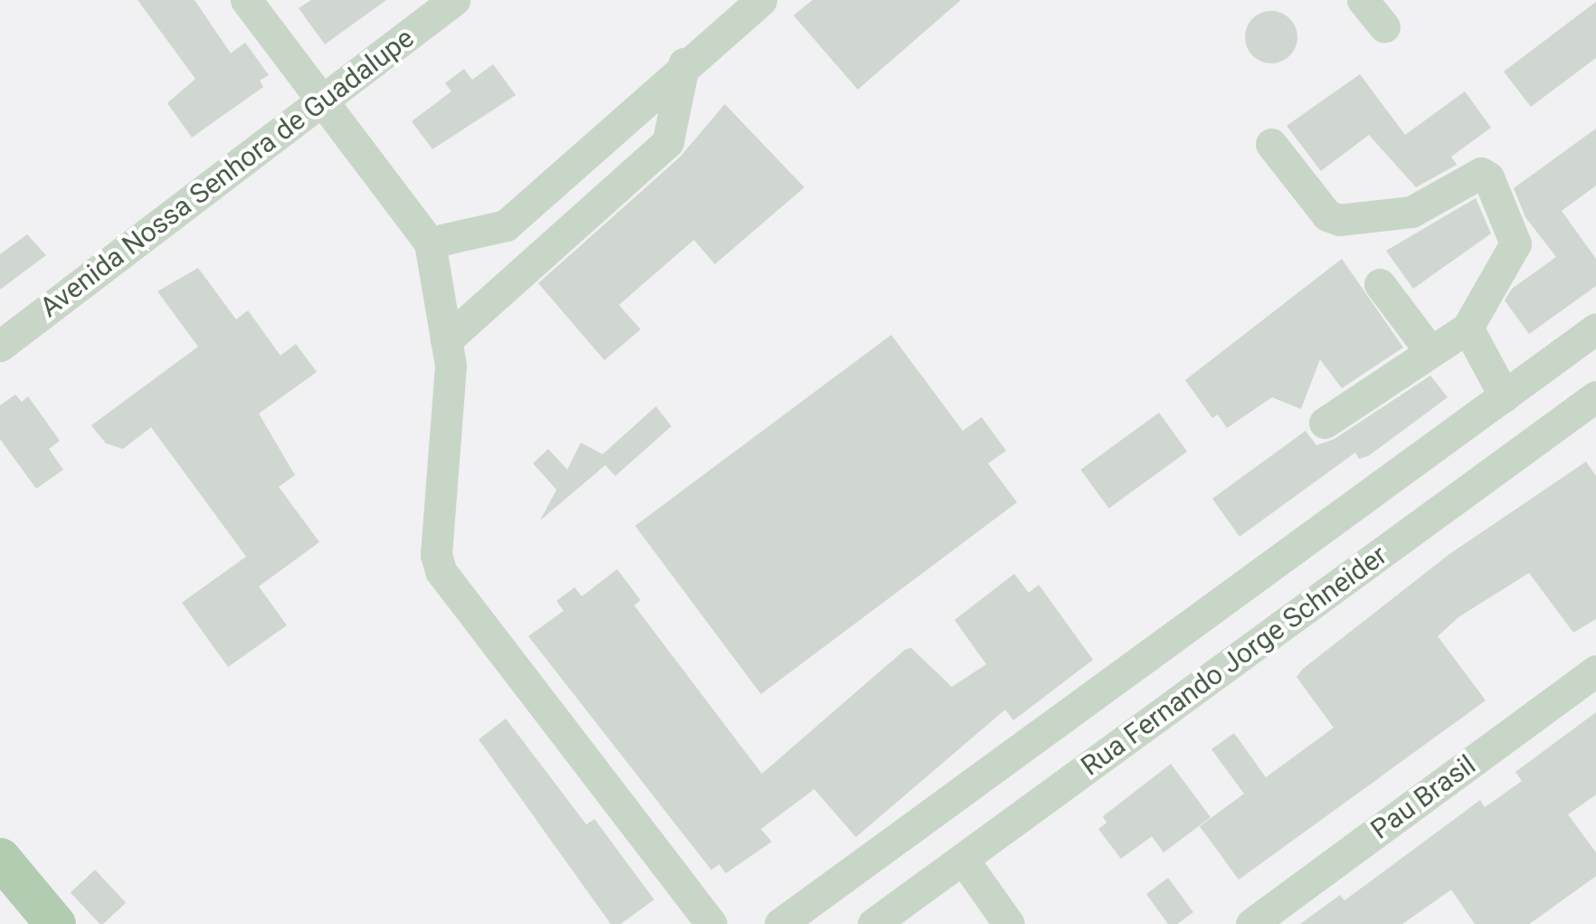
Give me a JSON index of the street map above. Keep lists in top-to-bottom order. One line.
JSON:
{"streets":{"street":["Avenida Nossa Senhora de Guadalupe","Rua Fernando Jorge Schneider","Pau Brasil"]}}
